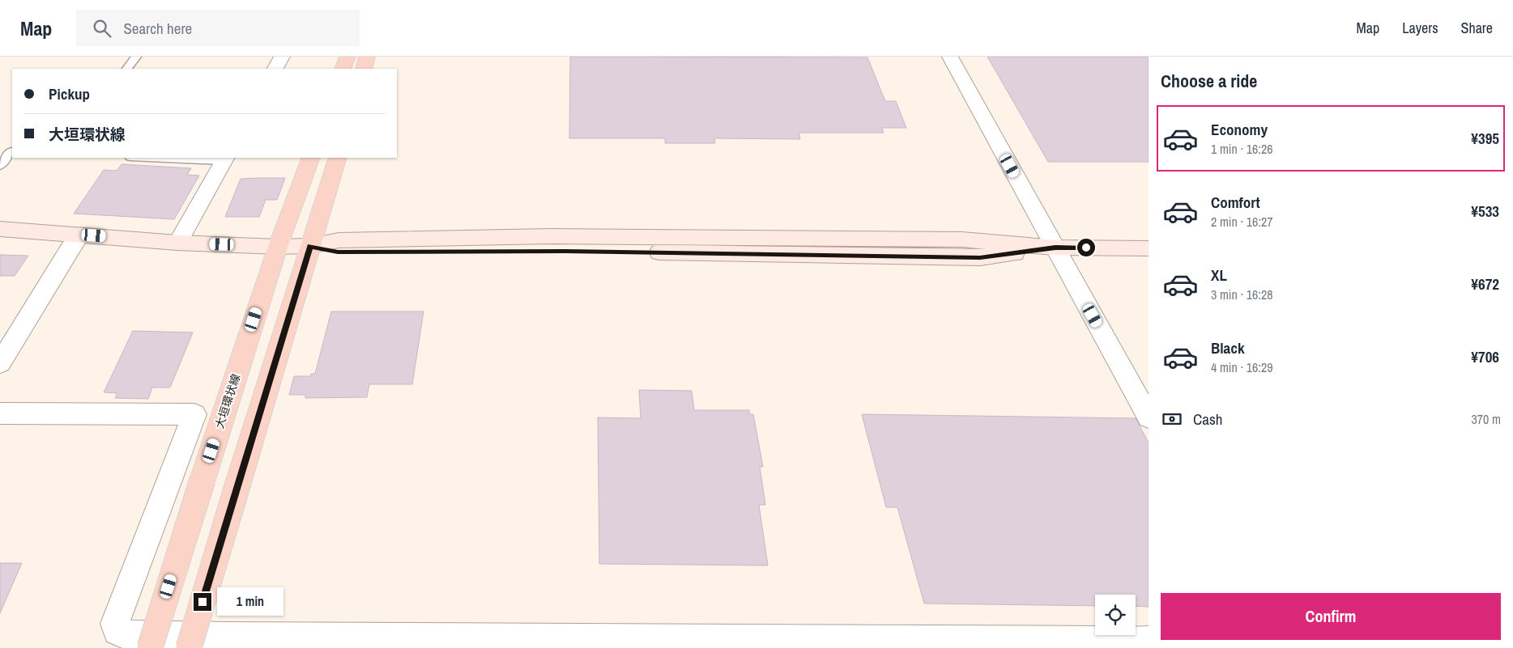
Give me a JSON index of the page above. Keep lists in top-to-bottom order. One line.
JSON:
{"streets":{"main road":["大垣環状線"]},"page":{"header":"Map","search":"Search here","nav":["Map","Layers","Share"],"heading":"Choose a ride","banner":["Pickup","大垣環状線"],"list":[{"name":"Economy","note":"1 min · 16:26","value":"¥395"},{"name":"Comfort","note":"2 min · 16:27","value":"¥533"},{"name":"XL","note":"3 min · 16:28","value":"¥672"},{"name":"Black","note":"4 min · 16:29","value":"¥706"}],"pay":["Cash","370 m"],"buttons":"Confirm","bubble":"1 min"}}
